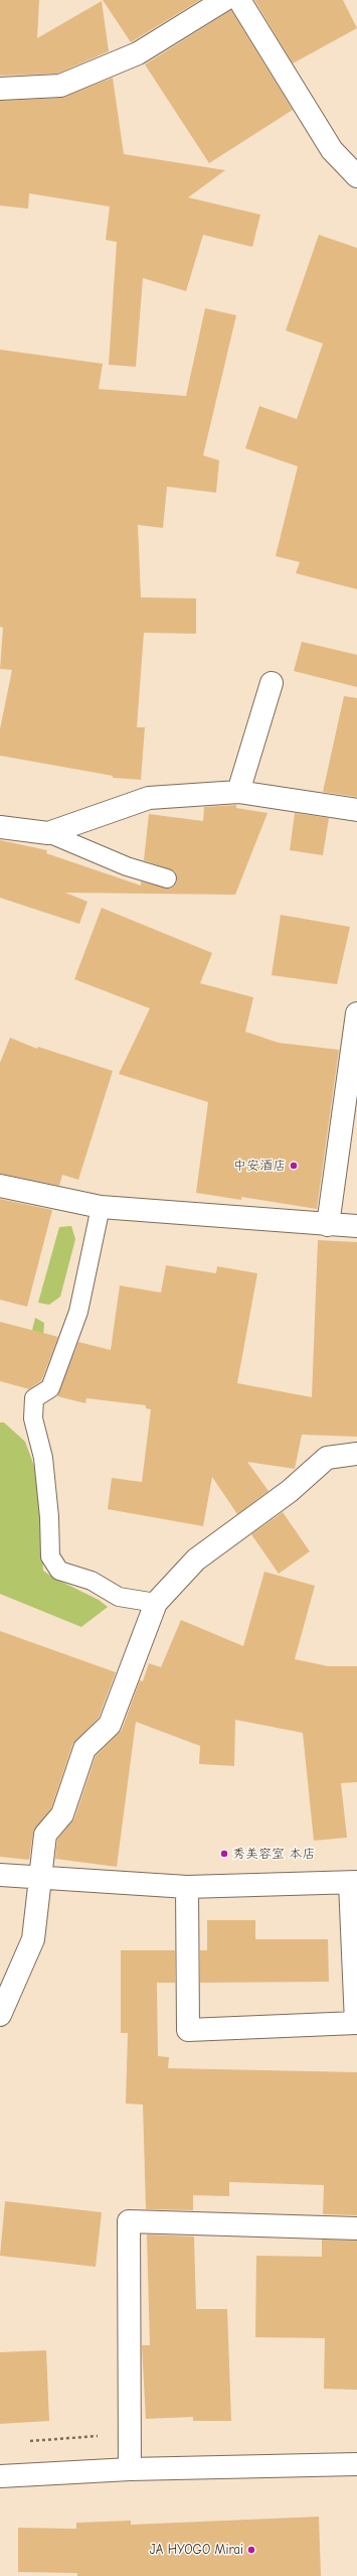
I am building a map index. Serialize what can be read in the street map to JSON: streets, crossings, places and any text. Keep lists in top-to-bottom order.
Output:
{
  "places": ["中安酒店", "秀美容室 本店", "JA HYOGO Mirai"]
}
